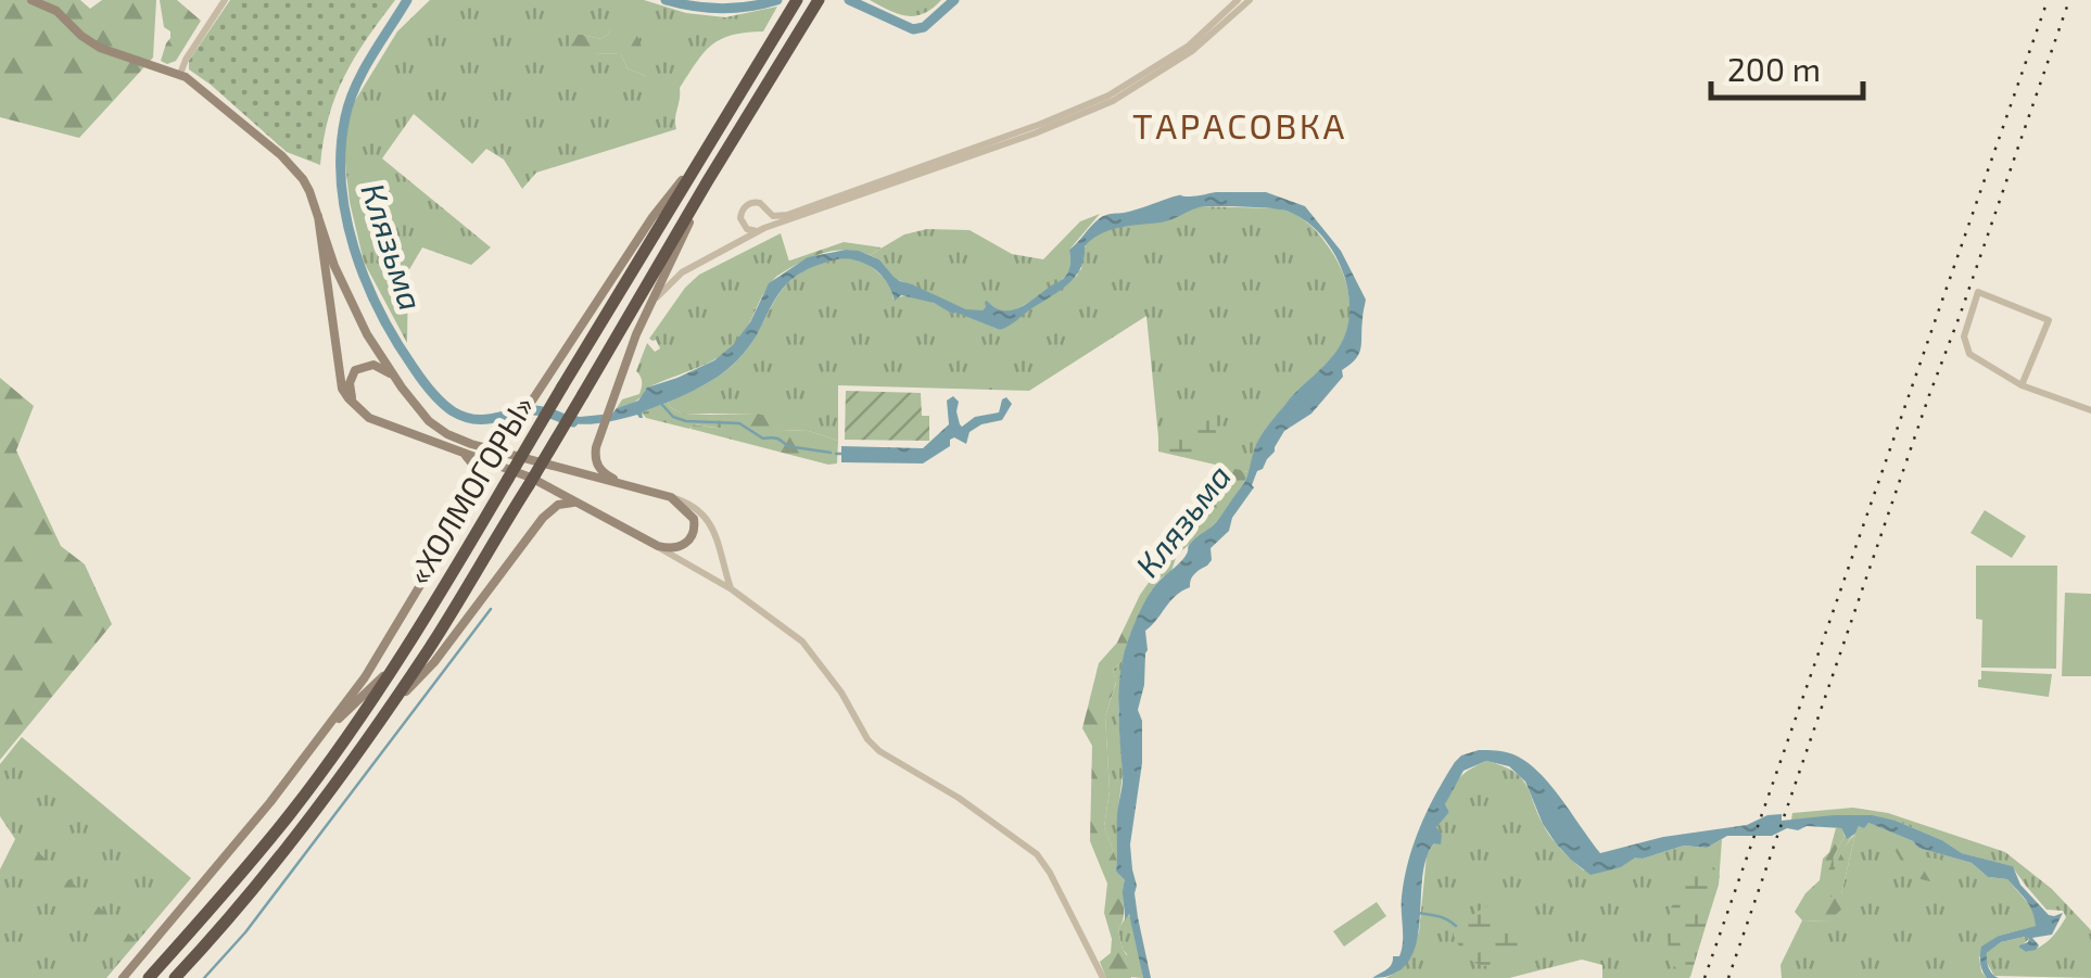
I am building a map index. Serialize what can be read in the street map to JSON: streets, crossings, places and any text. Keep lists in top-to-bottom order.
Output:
{
  "streets": {
    "highway": ["«ХОЛМОГОРЫ»"]
  },
  "districts": ["ТАРАСОВКА"],
  "water": ["Клязьма"],
  "scale_bar": "200 m"
}
